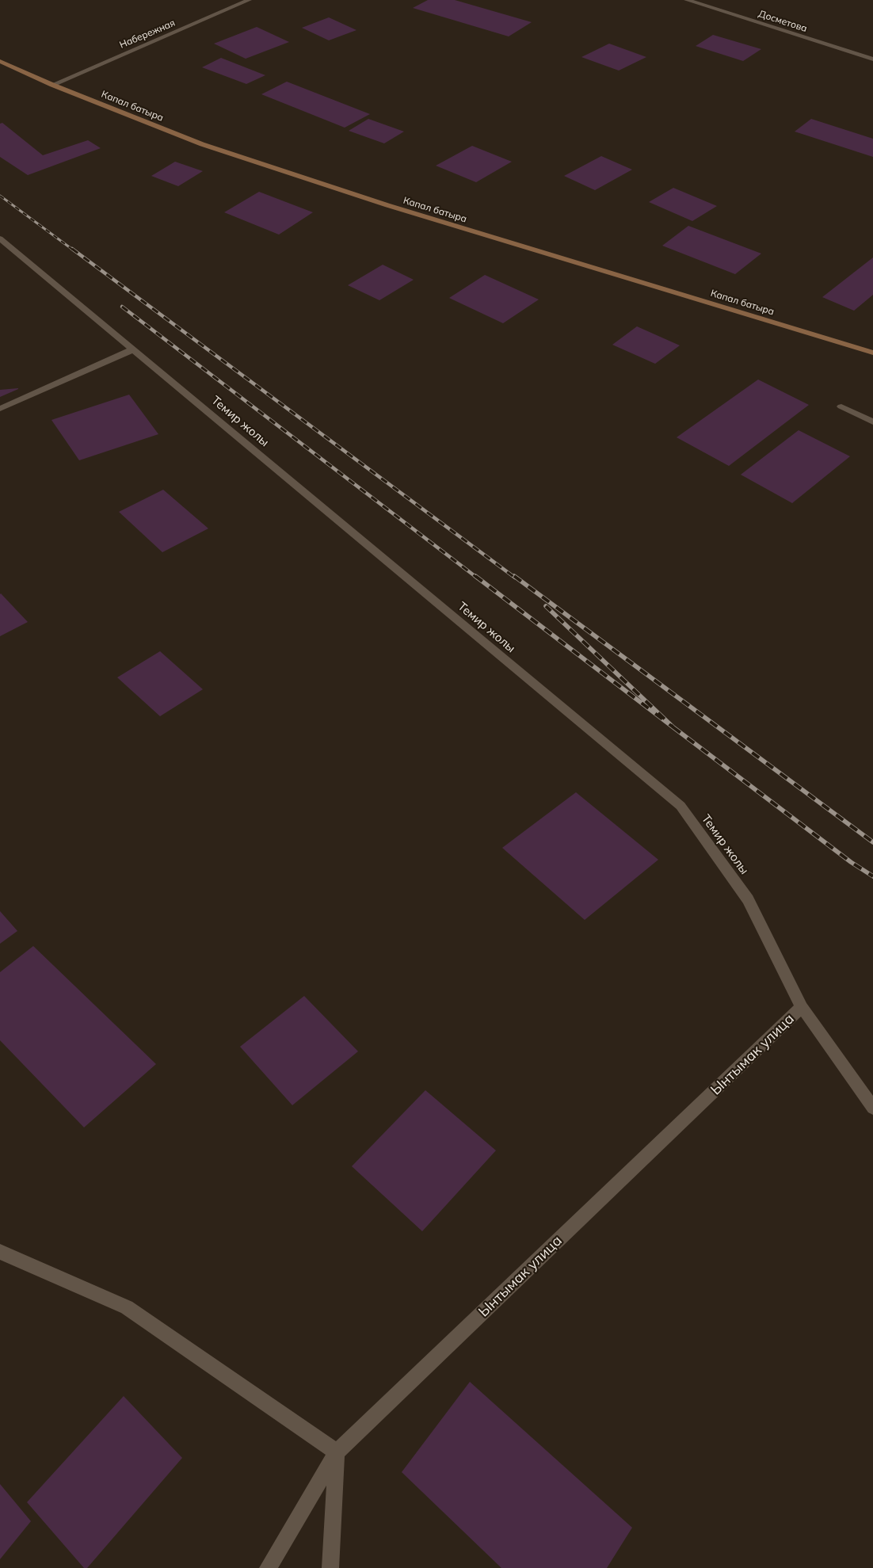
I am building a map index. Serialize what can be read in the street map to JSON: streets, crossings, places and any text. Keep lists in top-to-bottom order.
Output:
{
  "streets": {
    "main road": ["Капал батыра"],
    "street": [
      "Досметова",
      "Набережная",
      "Темир жолы",
      "Ынтымак улица"
    ]
  },
  "crossings": [
    ["Набережная", "Капал батыра"],
    ["Темир жолы", "Ынтымак улица"]
  ]
}
